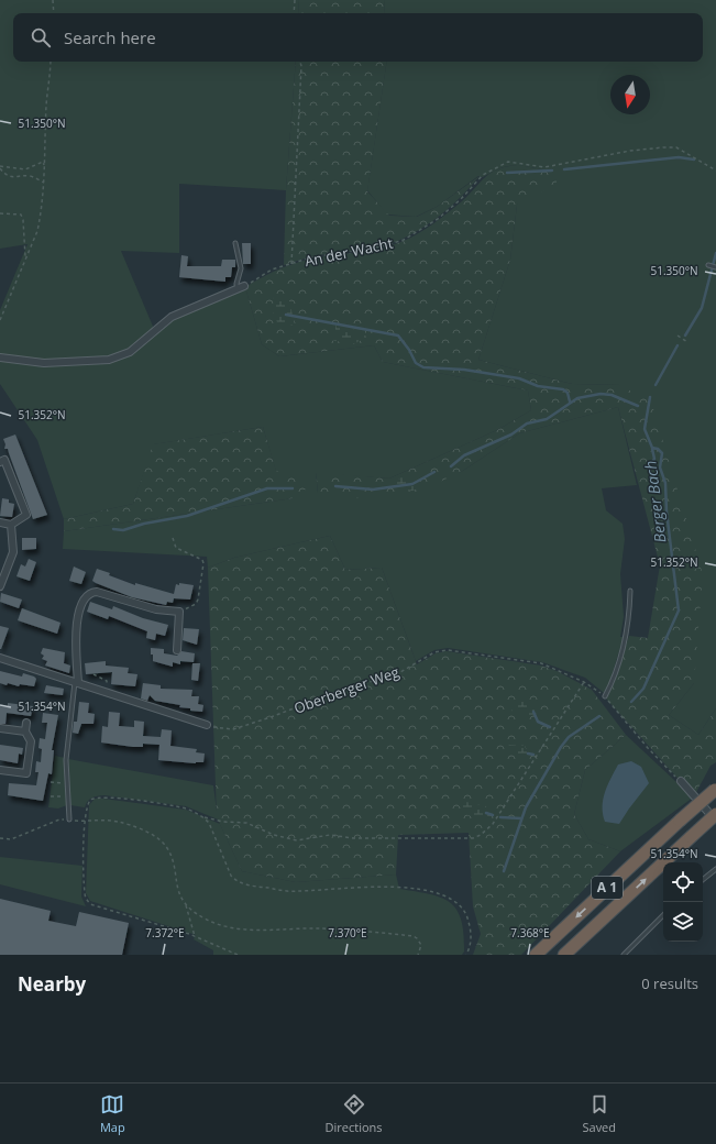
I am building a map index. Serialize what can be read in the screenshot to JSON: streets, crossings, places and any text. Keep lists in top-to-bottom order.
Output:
{
  "streets": {
    "highway": ["A 1"],
    "path": ["An der Wacht", "Oberberger Weg"]
  },
  "water": ["Berger Bach"],
  "north": "bottom",
  "page": {
    "search": "Search here",
    "heading": ["Nearby", "0 results"],
    "nav": ["Map", "Directions", "Saved"]
  },
  "coordinates": [
    "51.350°N",
    "51.352°N",
    "51.354°N",
    "7.372°E",
    "7.370°E",
    "7.368°E"
  ]
}
